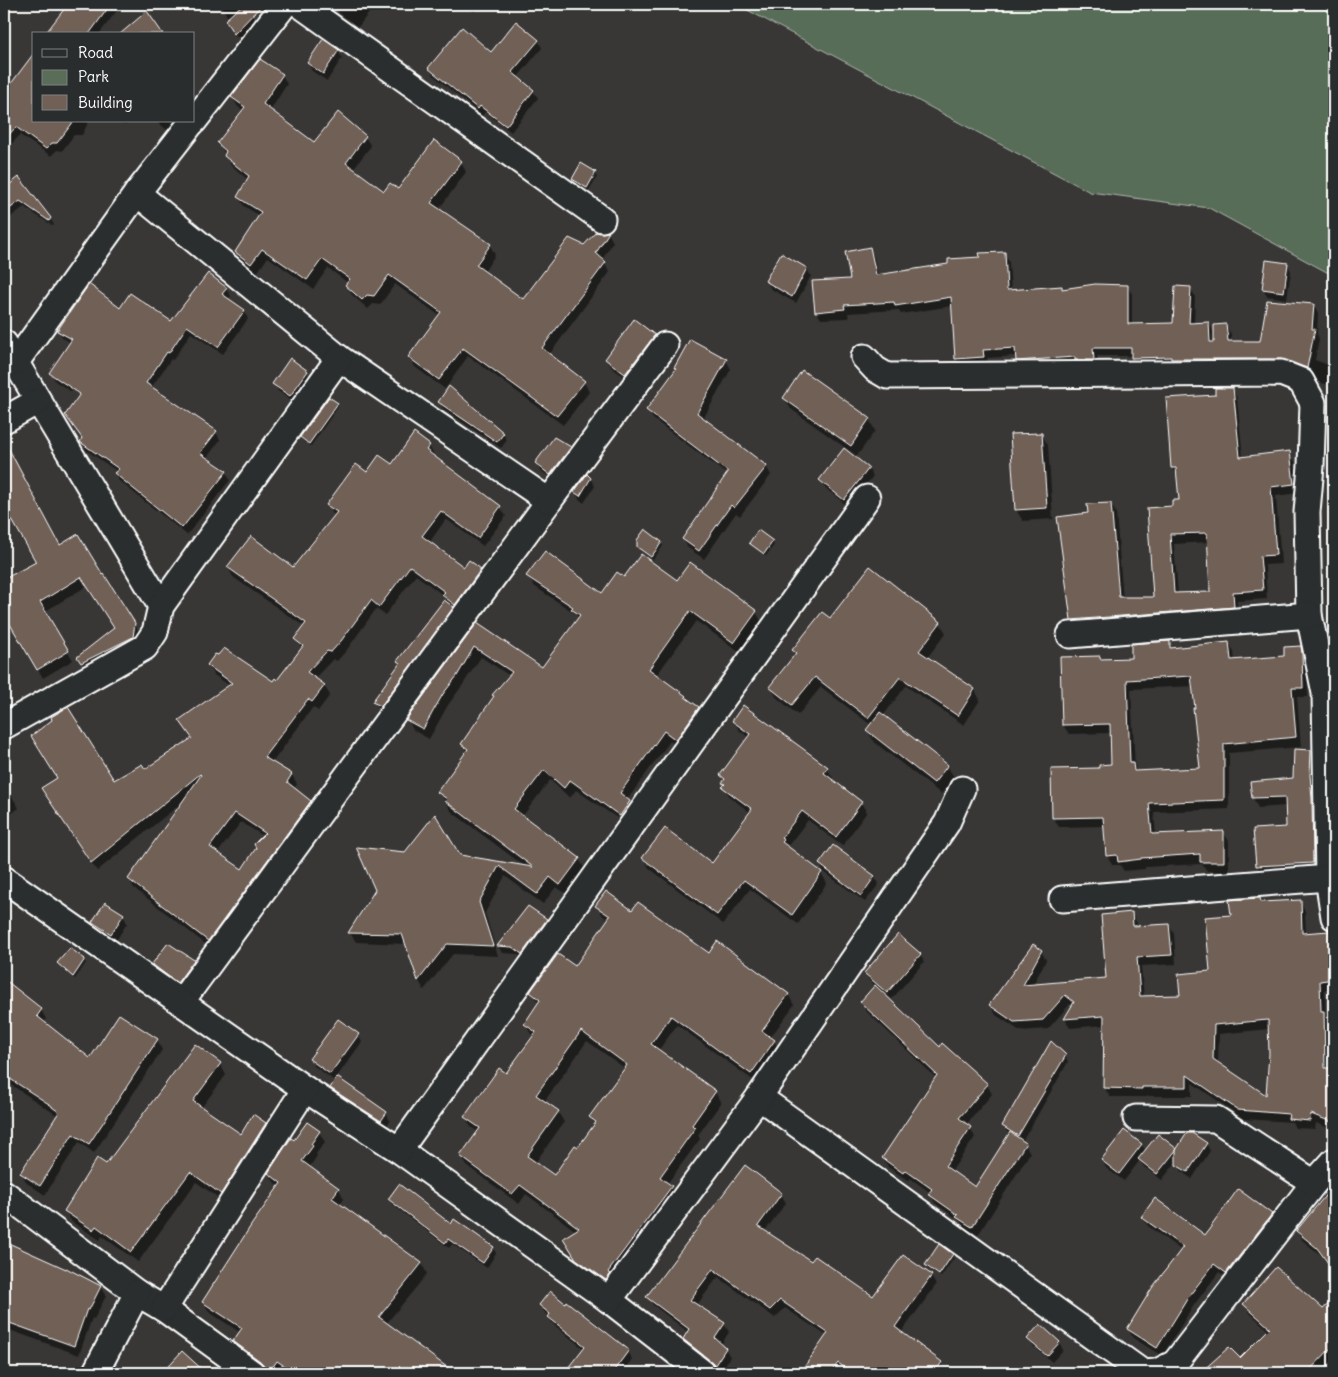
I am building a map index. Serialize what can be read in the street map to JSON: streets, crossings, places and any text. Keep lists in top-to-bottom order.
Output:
{
  "legend": ["Road", "Park", "Building"]
}
